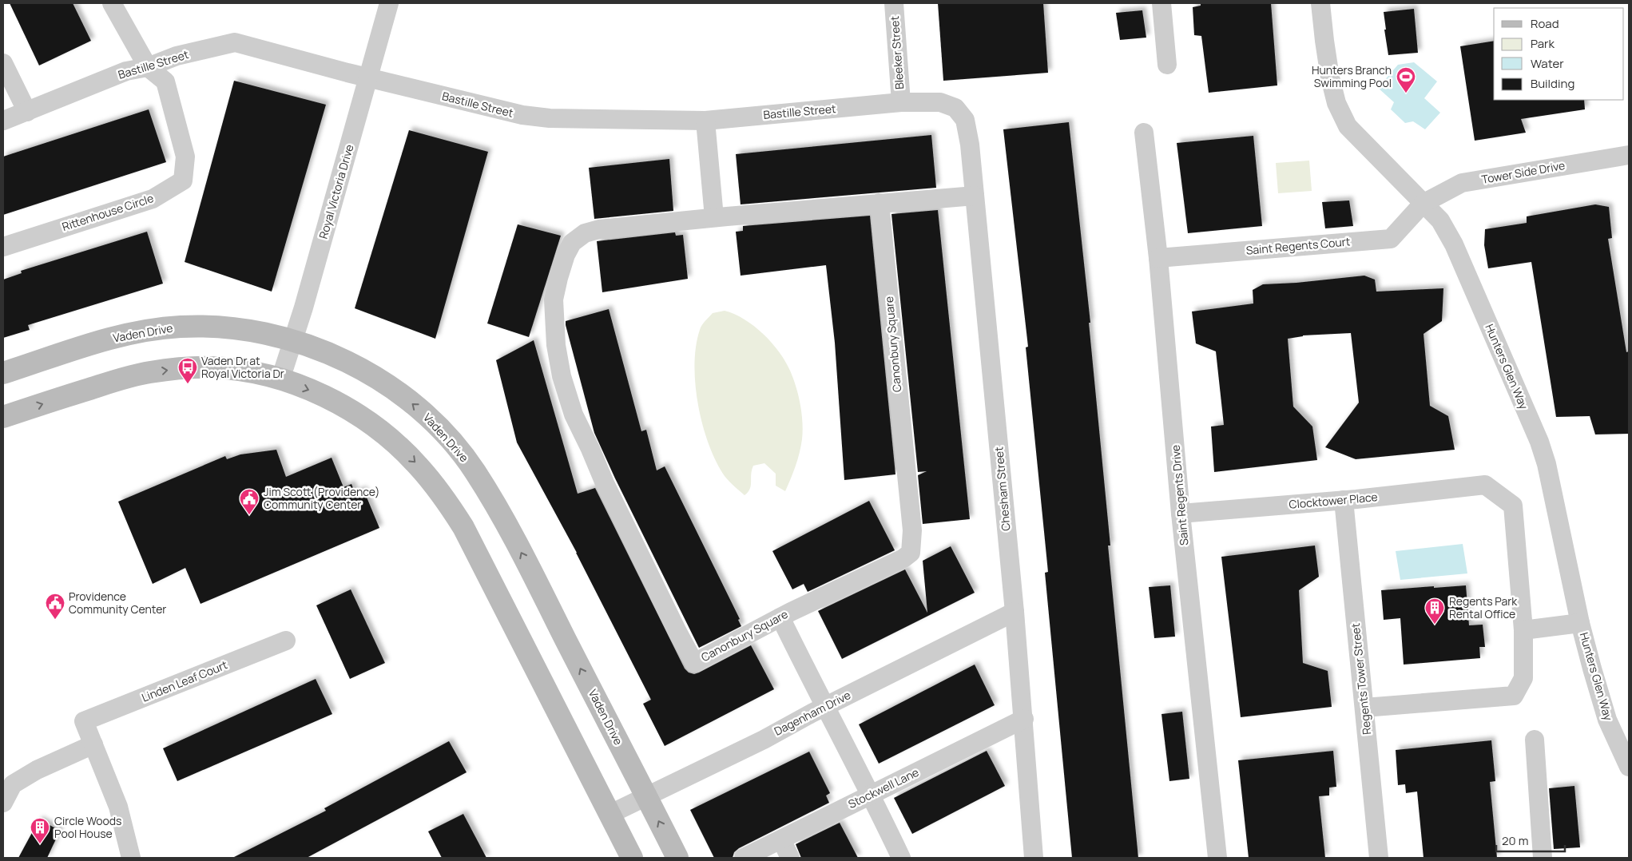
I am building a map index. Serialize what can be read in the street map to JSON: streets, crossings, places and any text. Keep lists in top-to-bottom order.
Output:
{
  "streets": {
    "street": [
      "Bleeker Street",
      "Bastille Street",
      "Tower Side Drive",
      "Royal Victoria Drive",
      "Rittenhouse Circle",
      "Saint Regents Court",
      "Vaden Drive",
      "Canonbury Square",
      "Hunters Glen Way",
      "Chesham Street",
      "Saint Regents Drive",
      "Clocktower Place",
      "Regents Tower Street",
      "Linden Leaf Court",
      "Dagenham Drive",
      "Stockwell Lane"
    ]
  },
  "crossings": [
    ["Bleeker Street", "Bastille Street"],
    ["Bastille Street", "Royal Victoria Drive"],
    ["Bastille Street", "Rittenhouse Circle"],
    ["Bastille Street", "Chesham Street"],
    ["Tower Side Drive", "Saint Regents Court"],
    ["Tower Side Drive", "Hunters Glen Way"],
    ["Royal Victoria Drive", "Vaden Drive"],
    ["Saint Regents Court", "Hunters Glen Way"],
    ["Saint Regents Court", "Saint Regents Drive"],
    ["Vaden Drive", "Dagenham Drive"],
    ["Canonbury Square", "Chesham Street"],
    ["Chesham Street", "Dagenham Drive"],
    ["Chesham Street", "Stockwell Lane"],
    ["Saint Regents Drive", "Clocktower Place"],
    ["Clocktower Place", "Regents Tower Street"]
  ],
  "places": {
    "sports": ["Hunters Branch Swimming Pool"],
    "bus stop": ["Vaden Dr at Royal Victoria Dr"],
    "public building": ["Jim Scott (Providence) Community Center", "Providence Community Center"],
    "building": ["Regents Park Rental Office", "Circle Woods Pool House"]
  },
  "legend": [
    "Road",
    "Park",
    "Water",
    "Building"
  ],
  "scale_bar": "20 m"
}
